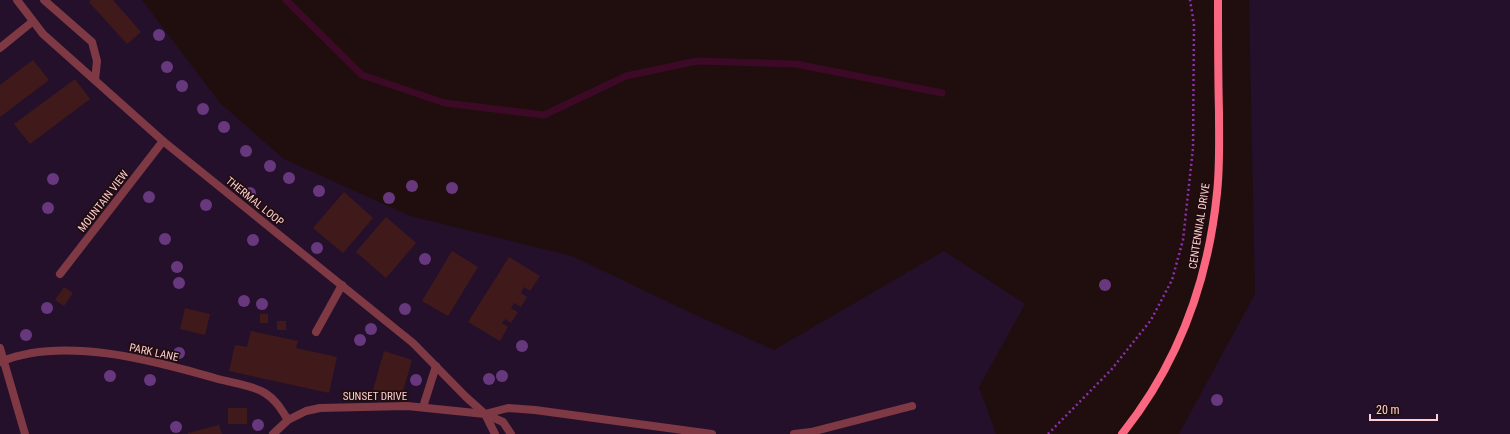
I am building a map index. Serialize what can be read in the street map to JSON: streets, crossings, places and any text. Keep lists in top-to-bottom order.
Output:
{
  "streets": {
    "main road": ["CENTENNIAL DRIVE"],
    "lane": [
      "MOUNTAIN VIEW",
      "THERMAL LOOP",
      "PARK LANE",
      "SUNSET DRIVE"
    ]
  },
  "crossings": [
    ["MOUNTAIN VIEW", "THERMAL LOOP"],
    ["THERMAL LOOP", "SUNSET DRIVE"],
    ["PARK LANE", "SUNSET DRIVE"]
  ],
  "scale_bar": "20 m"
}
